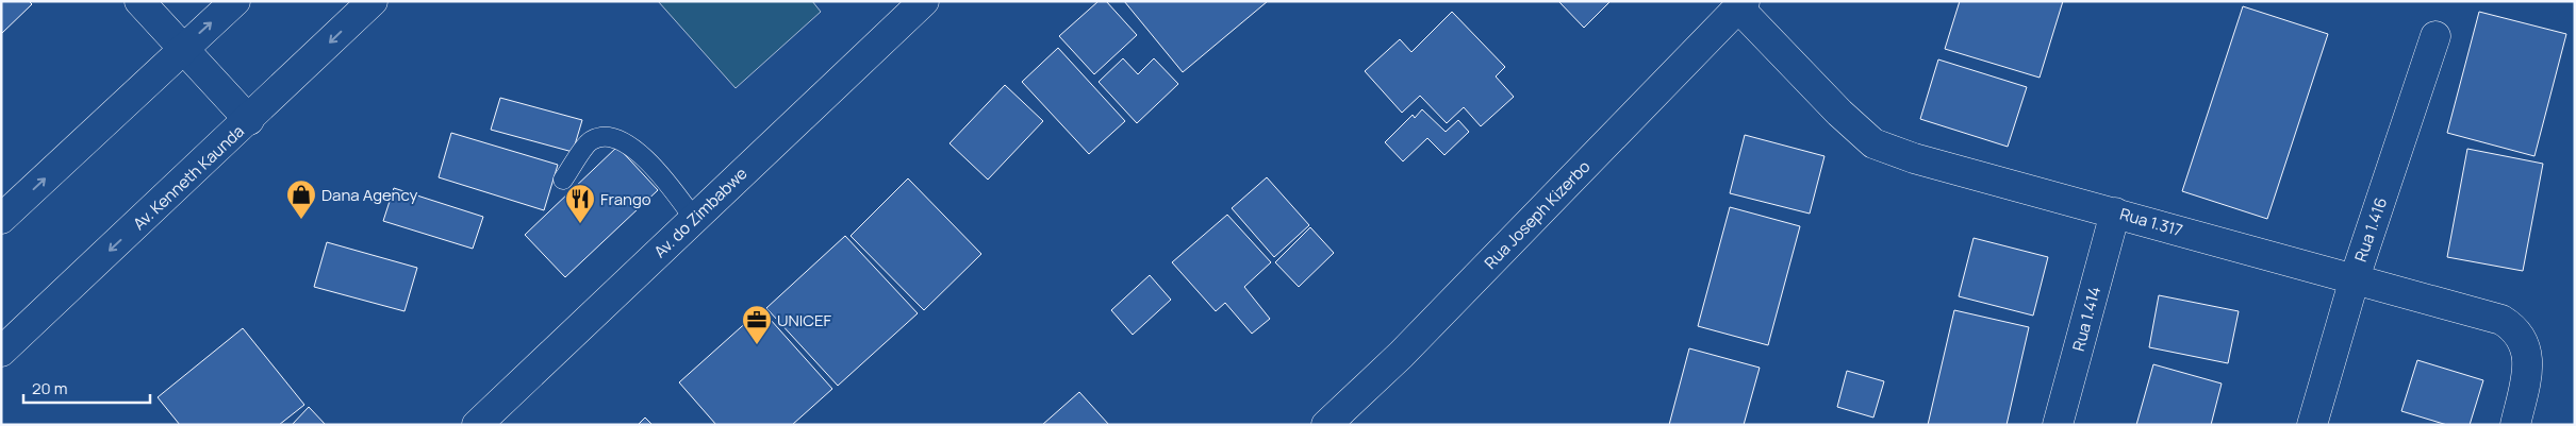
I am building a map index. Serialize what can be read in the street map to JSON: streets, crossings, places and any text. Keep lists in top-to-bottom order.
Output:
{
  "streets": {
    "street": [
      "Av. Kenneth Kaunda",
      "Av. do Zimbabwe",
      "Rua Joseph Kizerbo",
      "Rua 1.317",
      "Rua 1.416",
      "Rua 1.414"
    ]
  },
  "crossings": [
    ["Rua Joseph Kizerbo", "Rua 1.317"],
    ["Rua 1.317", "Rua 1.416"],
    ["Rua 1.317", "Rua 1.414"]
  ],
  "places": {
    "shop": ["Dana Agency"],
    "restaurant": ["Frango"],
    "office": ["UNICEF"]
  },
  "scale_bar": "20 m"
}
